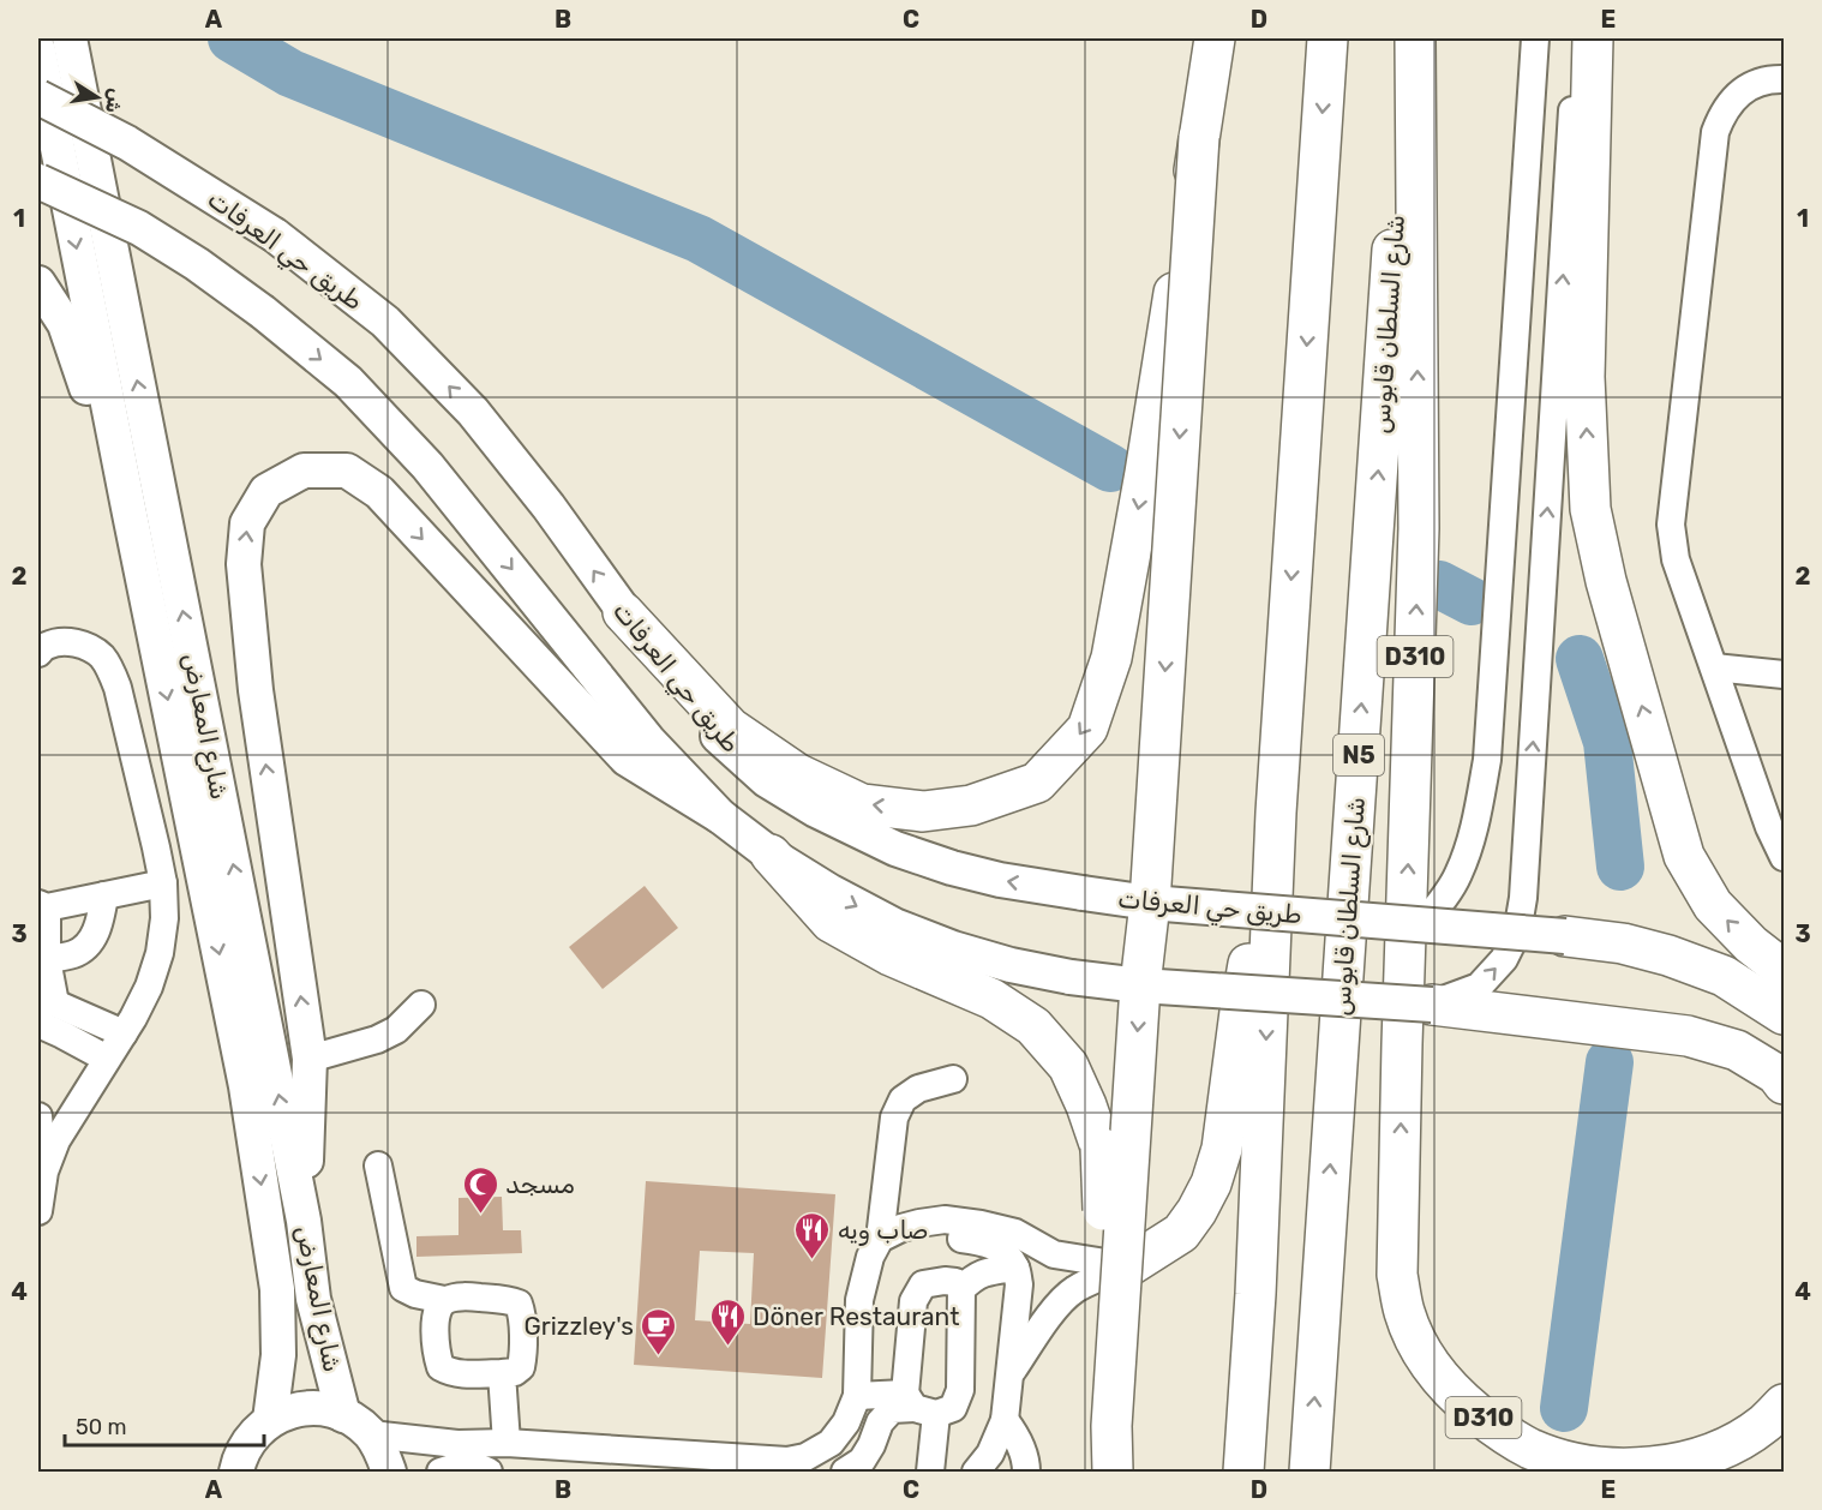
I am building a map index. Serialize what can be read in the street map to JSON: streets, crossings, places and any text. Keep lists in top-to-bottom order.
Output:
{
  "streets": {
    "highway": ["شارع السلطان قابوس", "D310", "N5"],
    "main road": ["طريق حي العرفات", "شارع المعارض"]
  },
  "places": {
    "mosque": ["مسجد"],
    "restaurant": ["صاب ويه", "Döner Restaurant"],
    "cafe": ["Grizzley's"]
  },
  "scale_bar": "50 m",
  "north": "right",
  "grid": {
    "columns": [
      "A",
      "B",
      "C",
      "D",
      "E"
    ],
    "rows": [
      "1",
      "2",
      "3",
      "4"
    ]
  }
}
